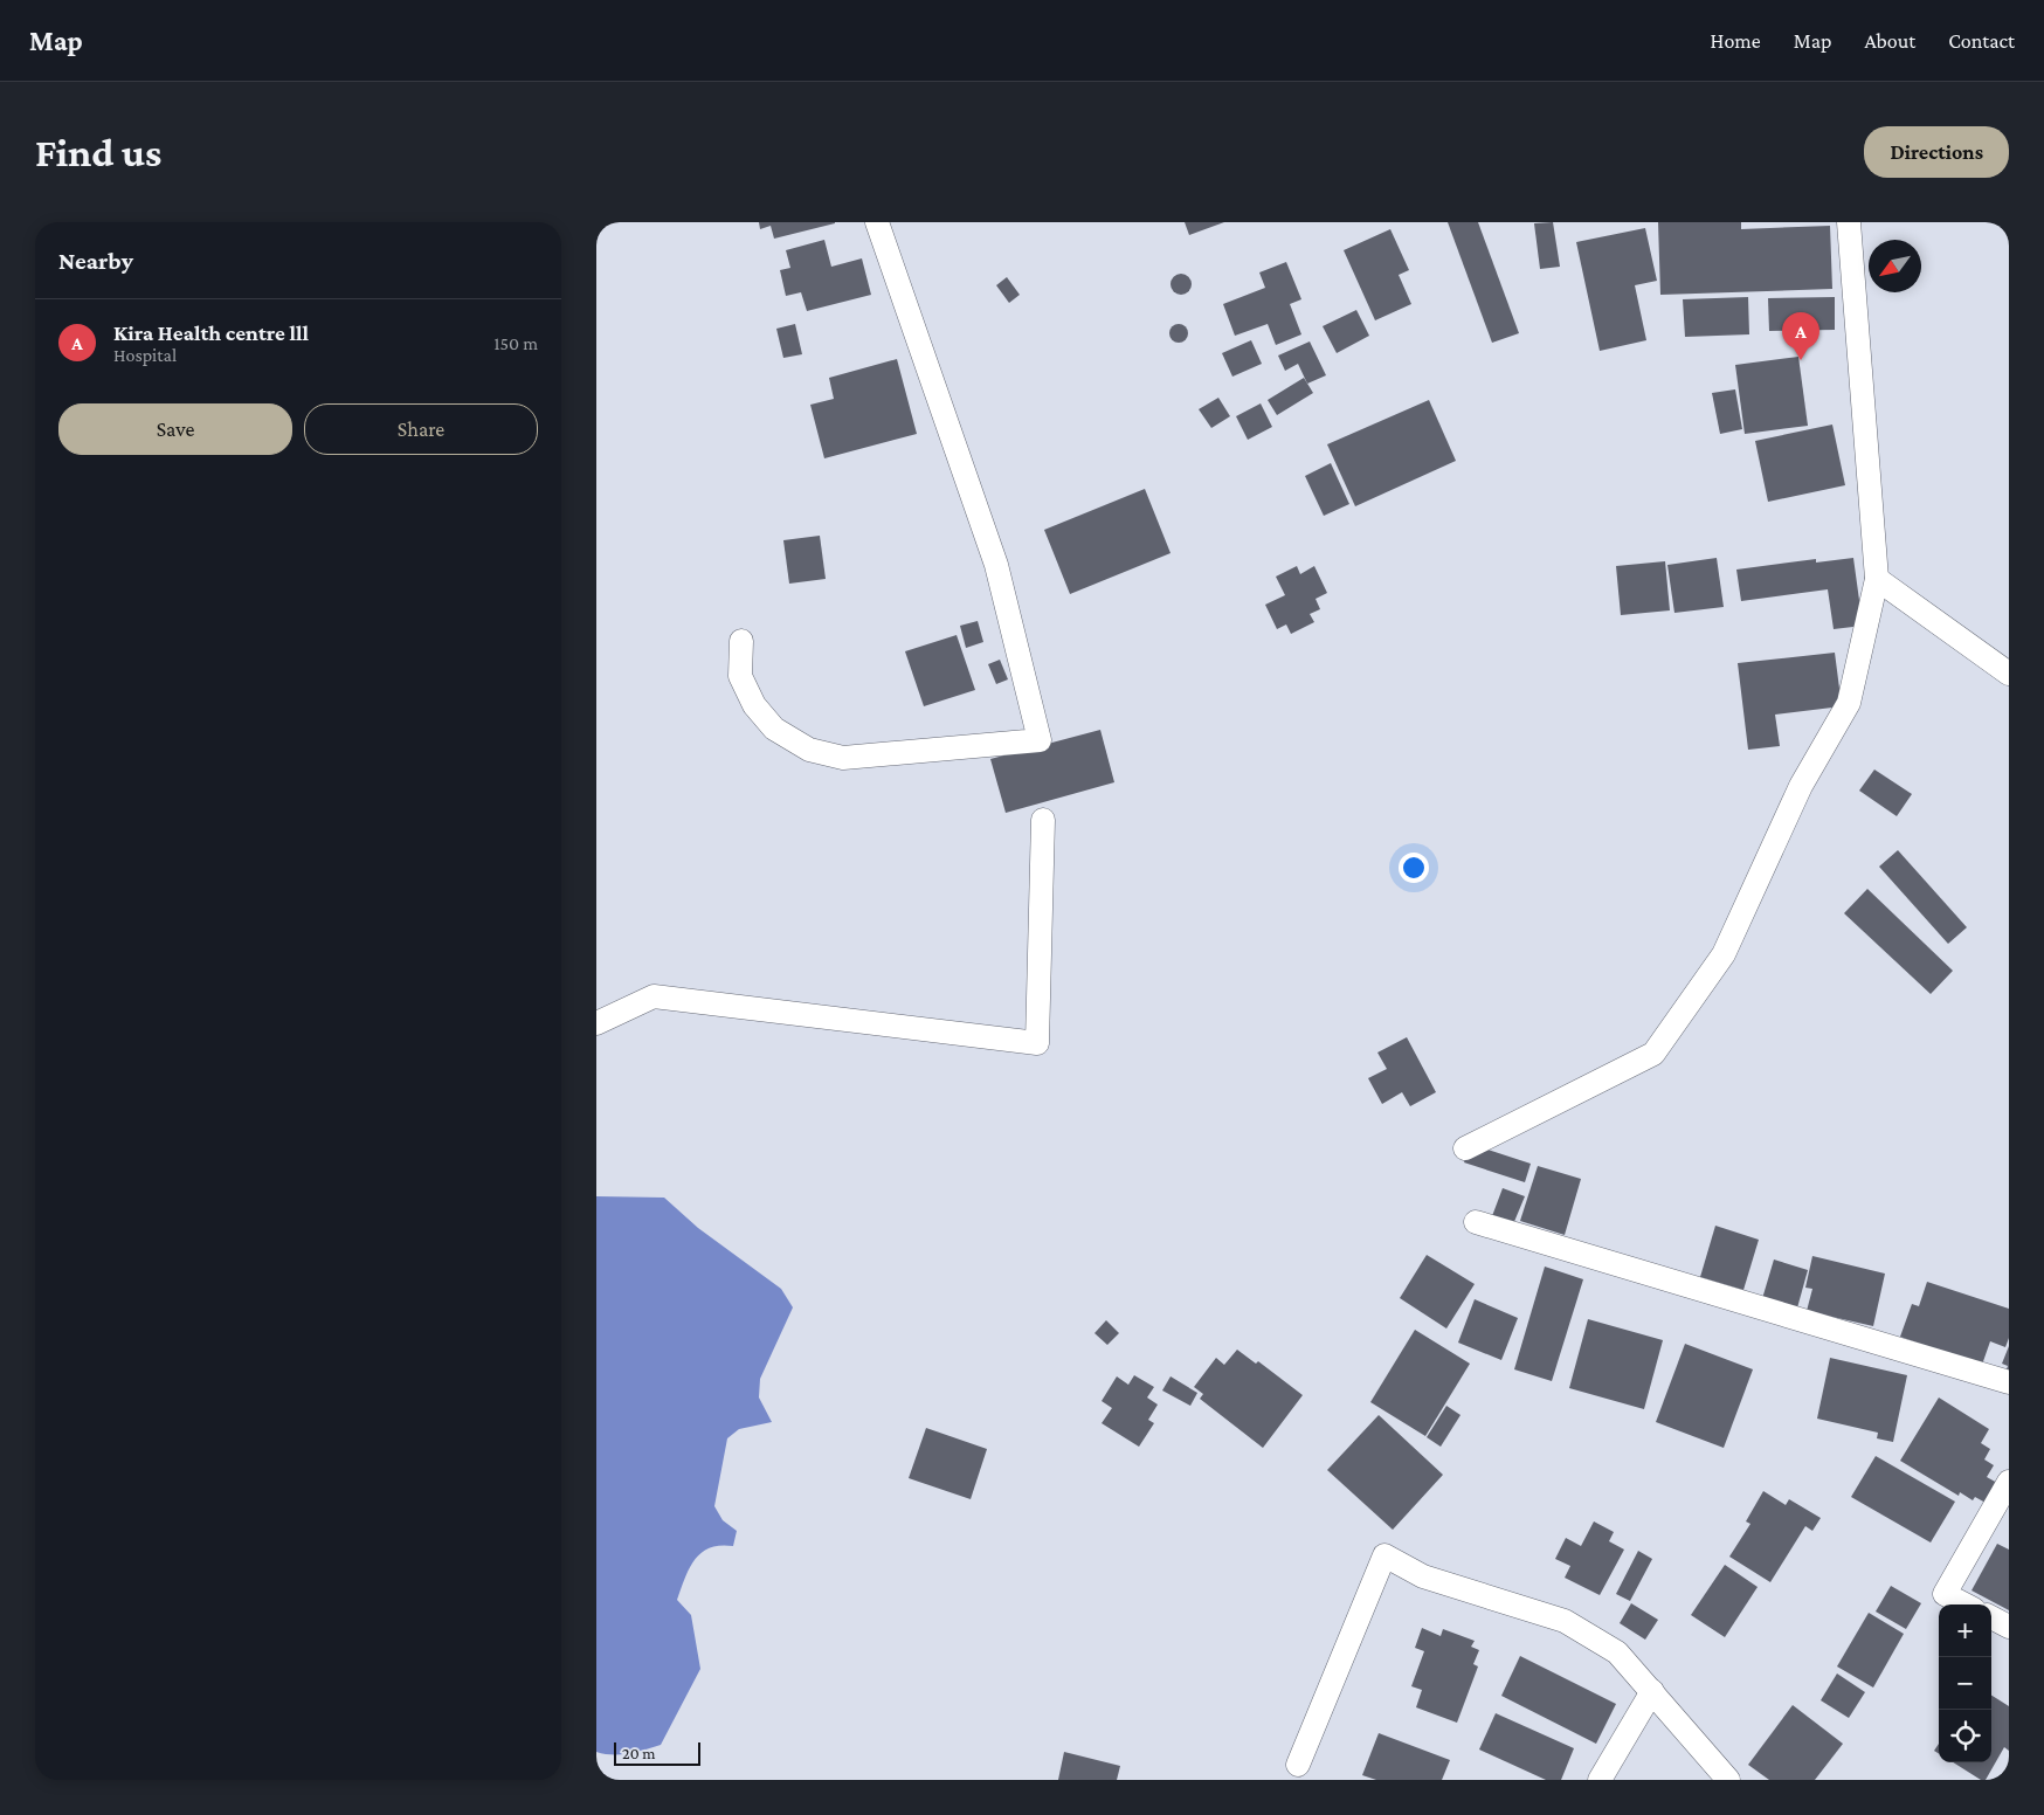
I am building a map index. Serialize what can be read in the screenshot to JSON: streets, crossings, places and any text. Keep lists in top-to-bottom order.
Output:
{
  "scale_bar": "20 m",
  "north": "bottom left",
  "page": {
    "header": "Map",
    "nav": [
      "Home",
      "Map",
      "About",
      "Contact"
    ],
    "buttons": [
      "Directions",
      ["Save", "Share"]
    ],
    "title": "Find us",
    "heading": "Nearby",
    "list": [
      {
        "mark": "A",
        "name": "Kira Health centre lll",
        "note": "Hospital",
        "value": "150 m"
      }
    ],
    "pins": "A",
    "map_buttons": ["+", "−"],
    "scale": "20 m"
  }
}
